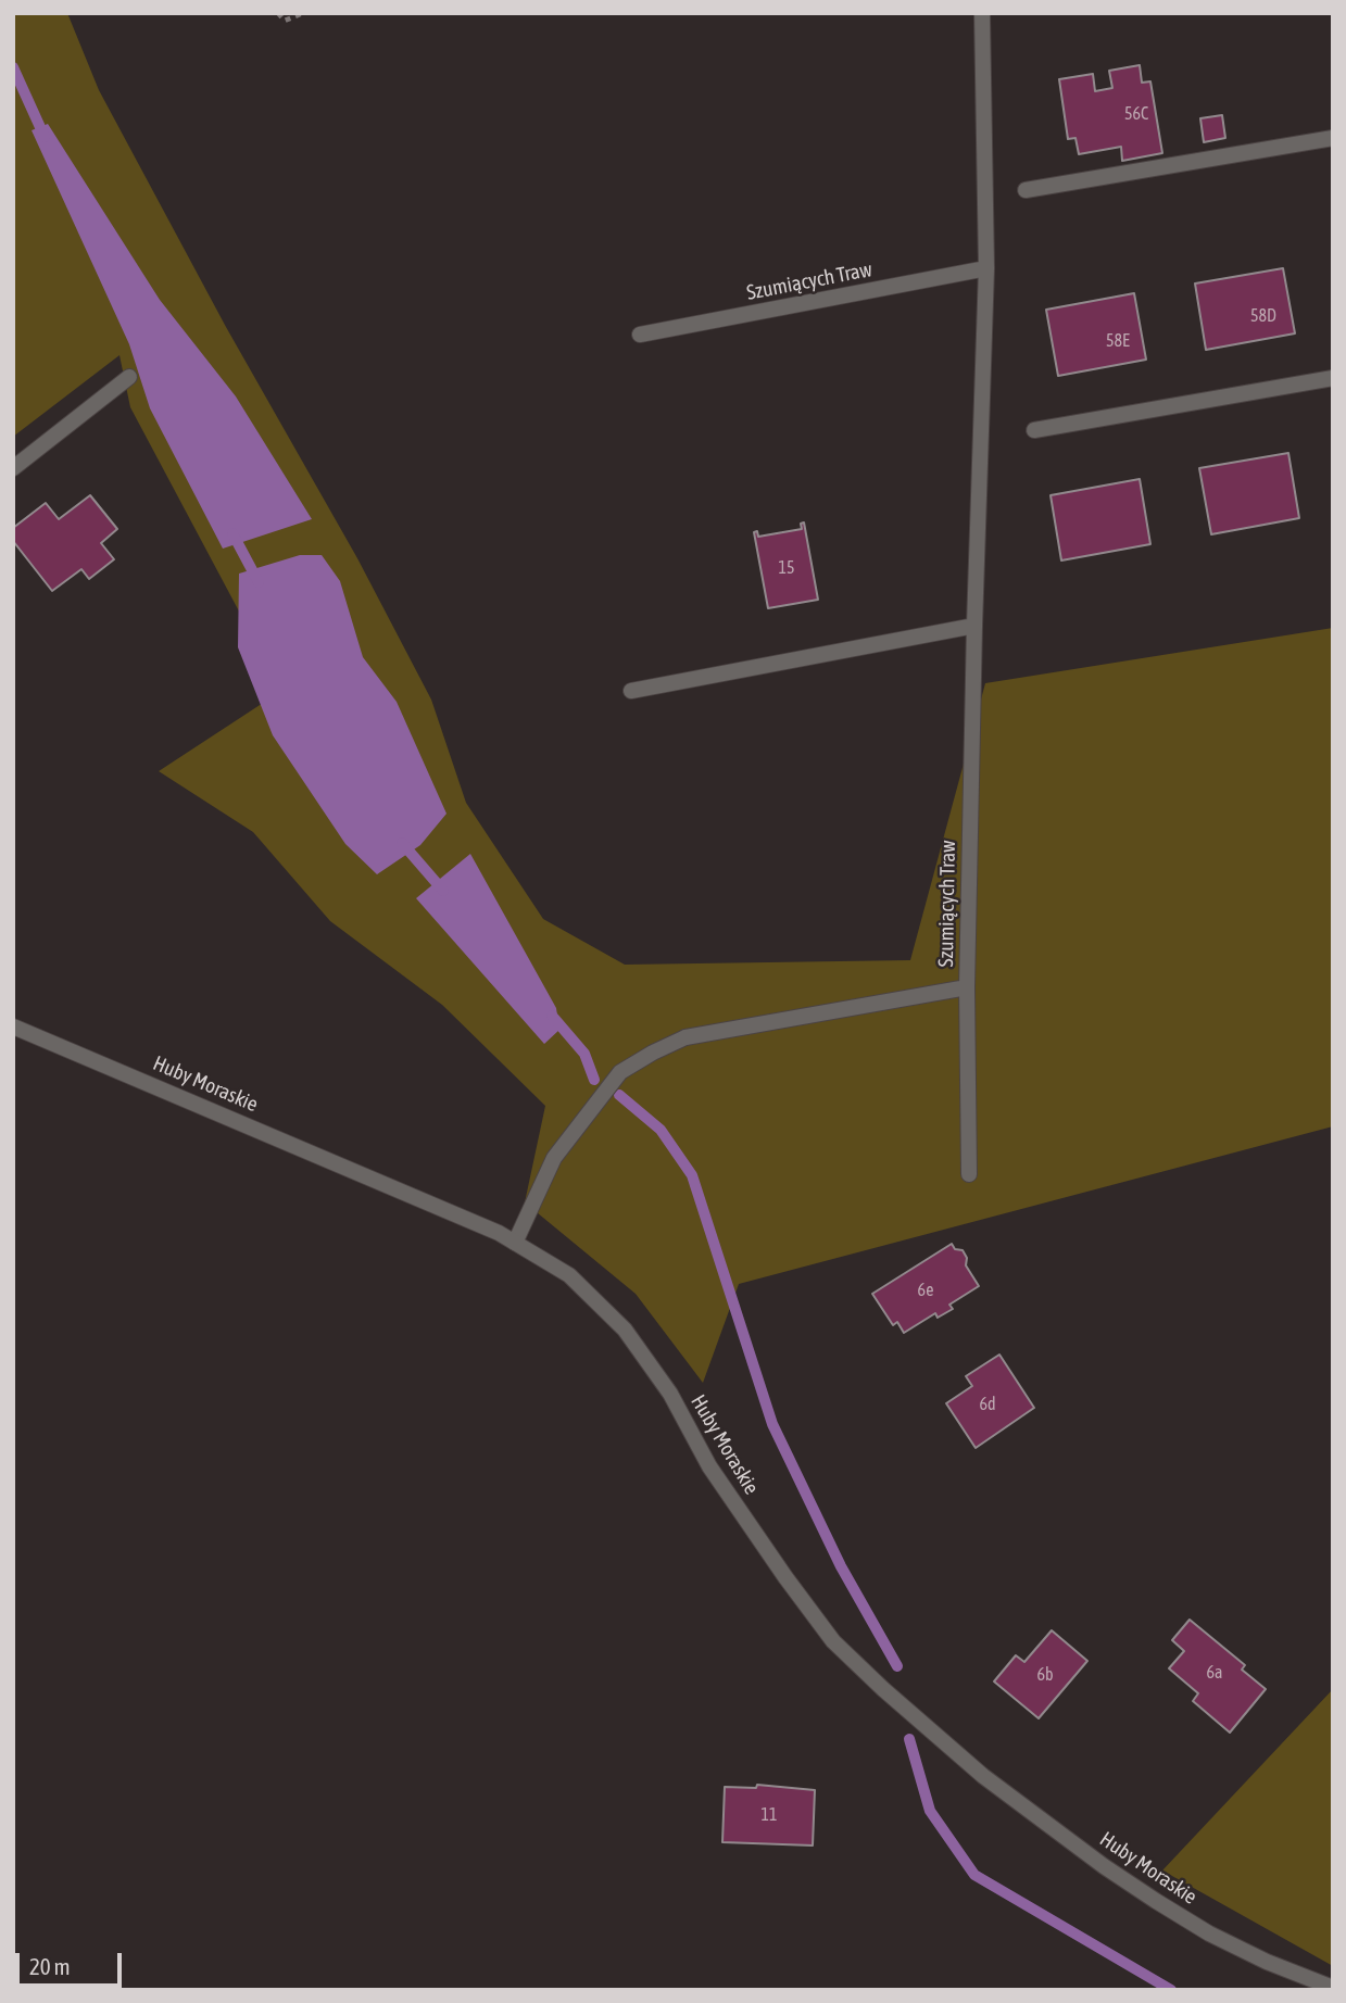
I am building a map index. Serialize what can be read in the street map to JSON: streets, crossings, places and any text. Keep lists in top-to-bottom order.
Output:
{
  "streets": {
    "street": ["Szumiących Traw", "Huby Moraskie"]
  },
  "crossings": [
    ["Szumiących Traw", "Huby Moraskie"]
  ],
  "house_numbers": [
    "56C",
    "58D",
    "58E",
    "15",
    "6e",
    "6d",
    "6a",
    "6b",
    "11"
  ],
  "scale_bar": "20 m"
}
